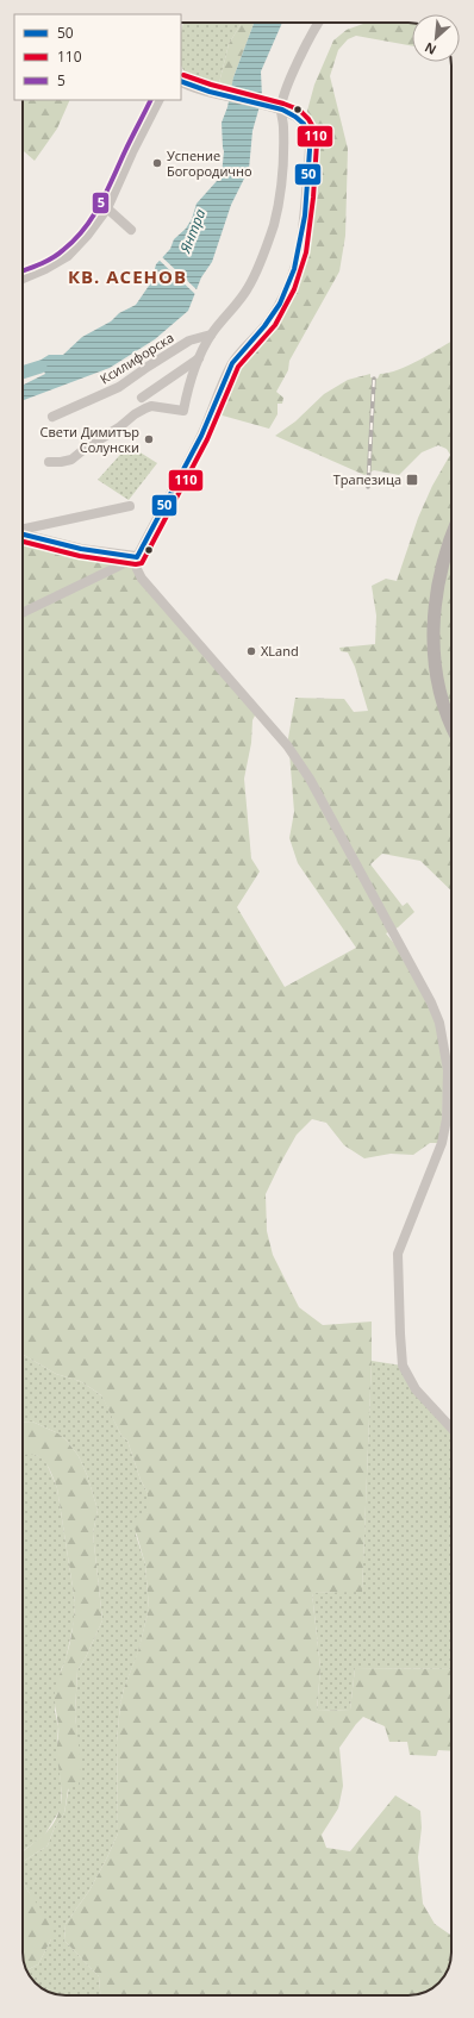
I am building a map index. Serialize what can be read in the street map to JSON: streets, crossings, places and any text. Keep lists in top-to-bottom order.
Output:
{
  "streets": {
    "street": ["Ксилифорска"]
  },
  "districts": ["КВ. АСЕНОВ"],
  "water": ["Янтра"],
  "places": {
    "other": ["Успение Богородично", "Свети Димитър Солунски", "XLand"],
    "transit": ["Трапезица"]
  },
  "lines": ["transit line 110", "transit line 50", "transit line 5"],
  "legend": ["50", "110", "5"],
  "north": "bottom left"
}
